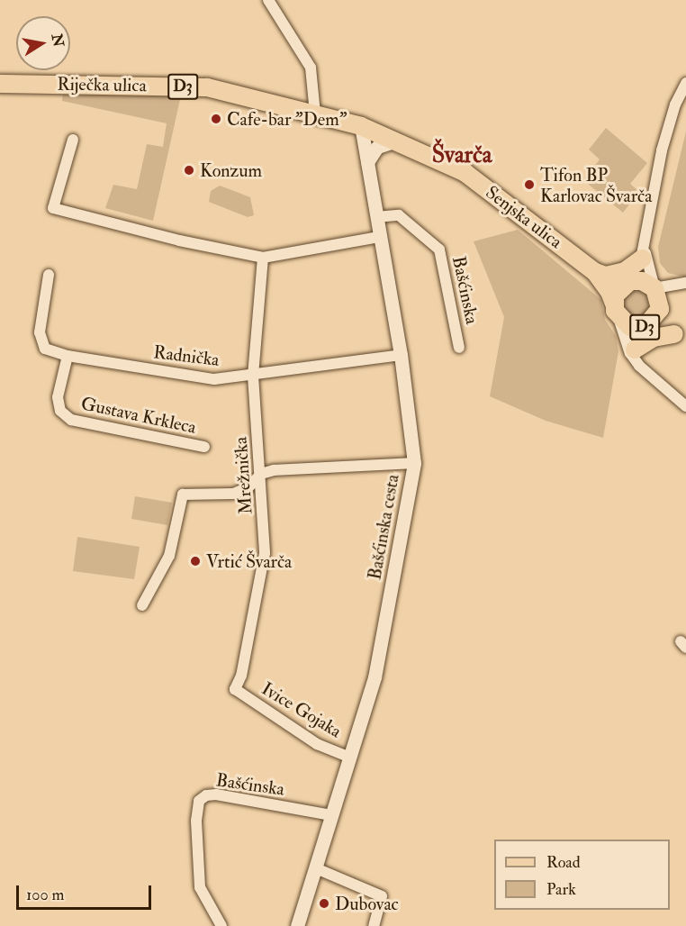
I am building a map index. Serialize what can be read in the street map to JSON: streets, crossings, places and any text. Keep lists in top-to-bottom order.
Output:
{
  "streets": {
    "main road": ["Riječka ulica", "D3", "Senjska ulica"],
    "street": [
      "Bašćinska",
      "Radnička",
      "Gustava Krkleca",
      "Mrežnička",
      "Bašćinska cesta",
      "Ivice Gojaka"
    ]
  },
  "crossings": [
    ["Riječka ulica", "Senjska ulica"],
    ["Riječka ulica", "Bašćinska cesta"],
    ["D3", "Senjska ulica"],
    ["Senjska ulica", "Bašćinska cesta"],
    ["Bašćinska", "Bašćinska cesta"],
    ["Radnička", "Gustava Krkleca"],
    ["Radnička", "Mrežnička"],
    ["Radnička", "Bašćinska cesta"],
    ["Mrežnička", "Ivice Gojaka"],
    ["Bašćinska cesta", "Ivice Gojaka"]
  ],
  "districts": ["Švarča"],
  "places": [
    "Cafe-bar \"Dem\"",
    "Konzum",
    "Tifon BP Karlovac Švarča",
    "Vrtić Švarča",
    "Dubovac"
  ],
  "legend": ["Road", "Park"],
  "scale_bar": "100 m",
  "north": "right"
}
